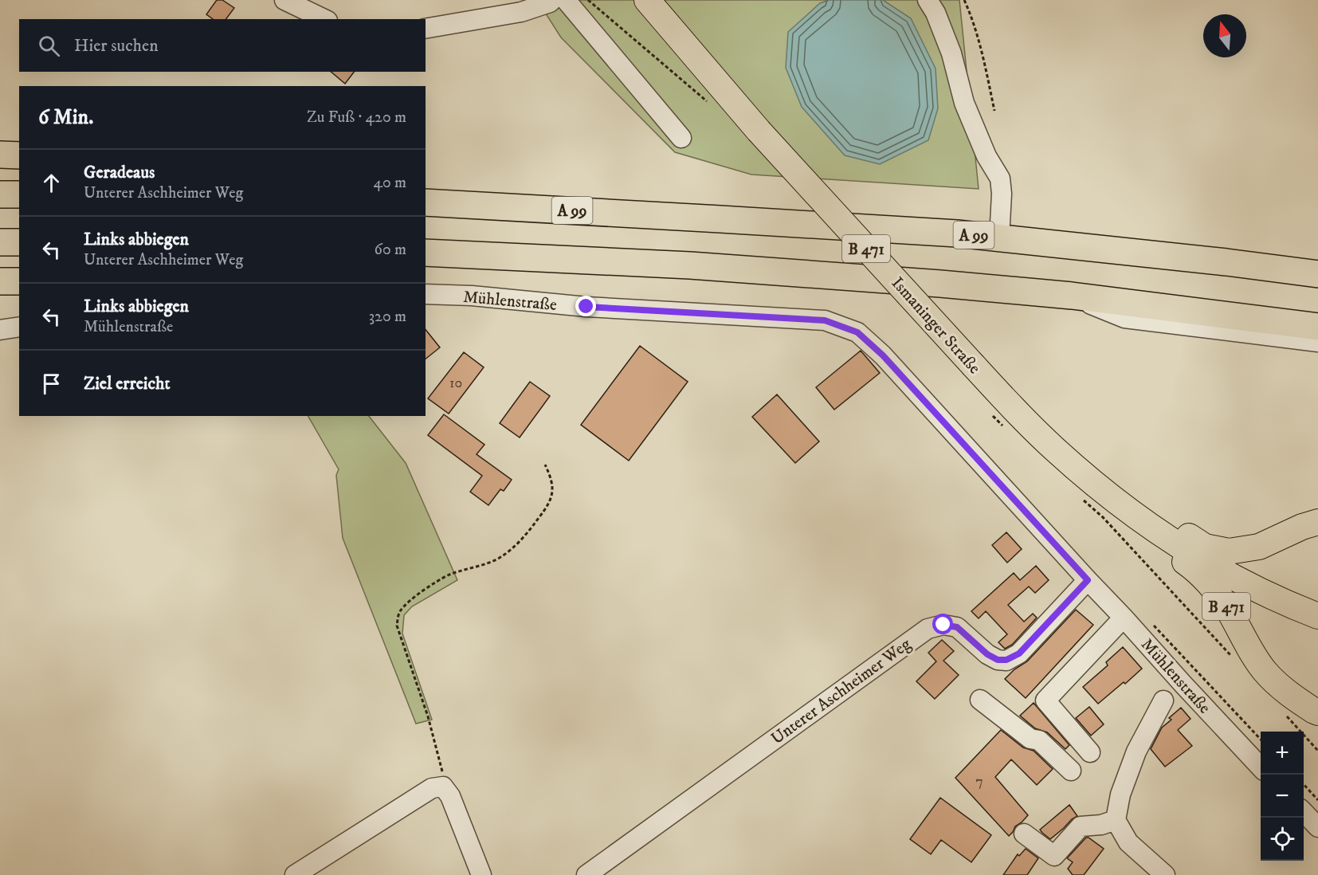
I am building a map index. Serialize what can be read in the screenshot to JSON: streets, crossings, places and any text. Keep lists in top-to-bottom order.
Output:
{
  "streets": {
    "highway": ["A 99"],
    "main road": ["B 471", "Ismaninger Straße"],
    "street": ["Mühlenstraße", "Unterer Aschheimer Weg"]
  },
  "crossings": [
    ["B 471", "Ismaninger Straße"],
    ["Mühlenstraße", "Unterer Aschheimer Weg"]
  ],
  "house_numbers": ["10", "7"],
  "north": "top",
  "page": {
    "search": "Hier suchen",
    "heading": ["6 Min.", "Zu Fuß · 420 m"],
    "list": [
      ["Geradeaus", "Unterer Aschheimer Weg", "40 m"],
      ["Links abbiegen", "Unterer Aschheimer Weg", "60 m"],
      ["Links abbiegen", "Mühlenstraße", "320 m"],
      "Ziel erreicht"
    ],
    "map_buttons": ["+", "−"]
  }
}
